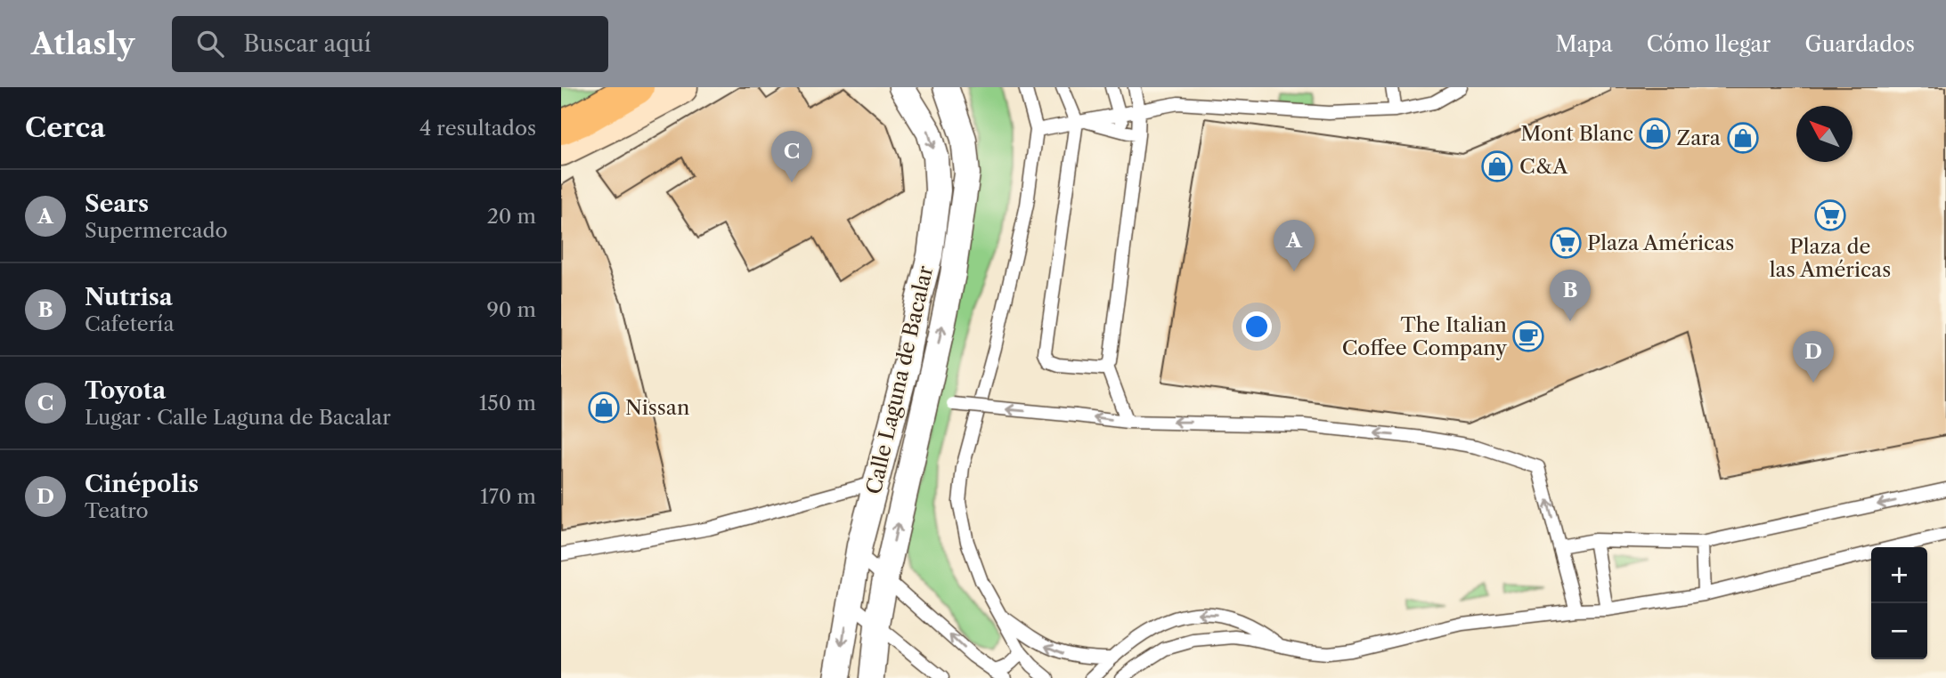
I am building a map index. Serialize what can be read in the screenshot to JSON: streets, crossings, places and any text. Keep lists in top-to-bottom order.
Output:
{
  "streets": {
    "street": ["Calle Laguna de Bacalar"]
  },
  "places": {
    "shop": [
      "Mont Blanc",
      "Zara",
      "C&A",
      "Nissan"
    ],
    "supermarket": ["Plaza de las Américas", "Plaza Américas"],
    "cafe": ["The Italian Coffee Company"]
  },
  "north": "top left",
  "page": {
    "header": "Atlasly",
    "search": "Buscar aquí",
    "nav": ["Mapa", "Cómo llegar", "Guardados"],
    "heading": ["Cerca", "4 resultados"],
    "pins": [
      "C",
      "A",
      "B",
      "D"
    ],
    "list": [
      {
        "mark": "A",
        "name": "Sears",
        "note": "Supermercado",
        "value": "20 m"
      },
      {
        "mark": "B",
        "name": "Nutrisa",
        "note": "Cafetería",
        "value": "90 m"
      },
      {
        "mark": "C",
        "name": "Toyota",
        "note": "Lugar · Calle Laguna de Bacalar",
        "value": "150 m"
      },
      {
        "mark": "D",
        "name": "Cinépolis",
        "note": "Teatro",
        "value": "170 m"
      }
    ],
    "map_buttons": ["+", "−"]
  }
}
